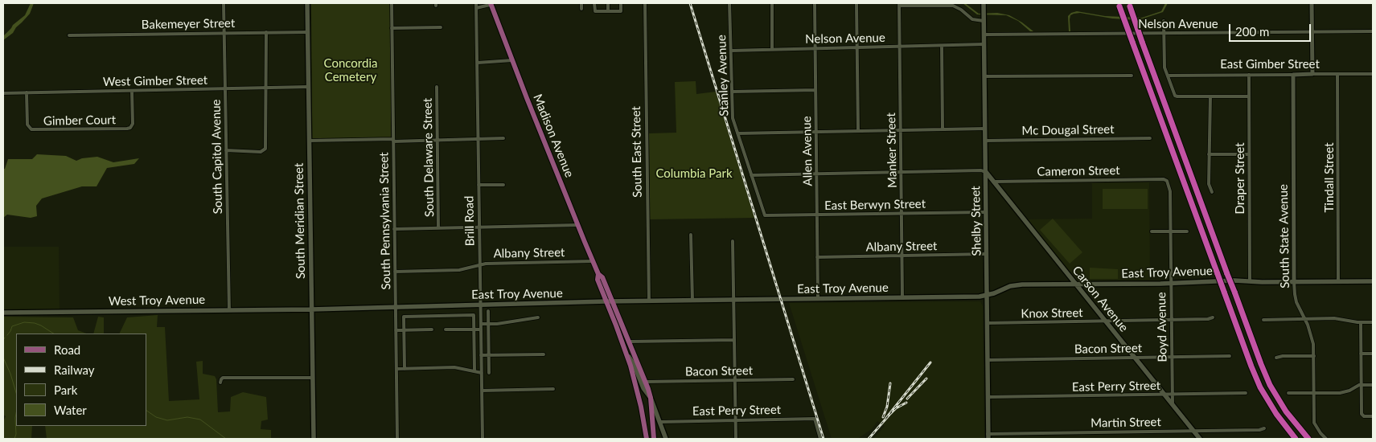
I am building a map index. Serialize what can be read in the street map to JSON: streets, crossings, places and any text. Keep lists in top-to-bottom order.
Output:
{
  "streets": {
    "main road": [
      "Madison Avenue",
      "South Meridian Street",
      "Shelby Street",
      "East Troy Avenue",
      "Carson Avenue",
      "West Troy Avenue"
    ],
    "street": [
      "Bakemeyer Street",
      "Nelson Avenue",
      "East Gimber Street",
      "Stanley Avenue",
      "West Gimber Street",
      "Gimber Court",
      "Mc Dougal Street",
      "Manker Street",
      "Allen Avenue",
      "South East Street",
      "South Capitol Avenue",
      "South Delaware Street",
      "Cameron Street",
      "Tindall Street",
      "Draper Street",
      "East Berwyn Street",
      "South Pennsylvania Street",
      "Brill Road",
      "South State Avenue",
      "Albany Street",
      "Knox Street",
      "Boyd Avenue",
      "Bacon Street",
      "East Perry Street",
      "Martin Street"
    ]
  },
  "crossings": [
    ["Bakemeyer Street", "South Capitol Avenue"],
    ["Bakemeyer Street", "South Meridian Street"],
    ["Nelson Avenue", "Stanley Avenue"],
    ["Nelson Avenue", "Manker Street"],
    ["Nelson Avenue", "Allen Avenue"],
    ["Nelson Avenue", "Shelby Street"],
    ["East Gimber Street", "Tindall Street"],
    ["East Gimber Street", "Draper Street"],
    ["East Gimber Street", "South State Avenue"],
    ["Stanley Avenue", "East Berwyn Street"],
    ["West Gimber Street", "Gimber Court"],
    ["West Gimber Street", "South Capitol Avenue"],
    ["West Gimber Street", "South Meridian Street"],
    ["Mc Dougal Street", "Shelby Street"],
    ["Madison Avenue", "Albany Street"],
    ["Madison Avenue", "East Troy Avenue"],
    ["Madison Avenue", "Bacon Street"],
    ["Madison Avenue", "East Perry Street"],
    ["Manker Street", "East Berwyn Street"],
    ["Manker Street", "Albany Street"],
    ["Manker Street", "East Troy Avenue"],
    ["Allen Avenue", "East Berwyn Street"],
    ["Allen Avenue", "Albany Street"],
    ["Allen Avenue", "East Troy Avenue"],
    ["South East Street", "East Troy Avenue"],
    ["South Capitol Avenue", "West Troy Avenue"],
    ["Cameron Street", "Carson Avenue"],
    ["Cameron Street", "Boyd Avenue"],
    ["Tindall Street", "East Troy Avenue"],
    ["Draper Street", "East Troy Avenue"],
    ["East Berwyn Street", "Shelby Street"],
    ["South Meridian Street", "East Troy Avenue"],
    ["South Meridian Street", "West Troy Avenue"],
    ["South Pennsylvania Street", "Albany Street"],
    ["South Pennsylvania Street", "East Troy Avenue"],
    ["Brill Road", "Albany Street"],
    ["Brill Road", "East Troy Avenue"],
    ["Shelby Street", "Albany Street"],
    ["Shelby Street", "East Troy Avenue"],
    ["Shelby Street", "Carson Avenue"],
    ["Shelby Street", "Knox Street"],
    ["Shelby Street", "Bacon Street"],
    ["Shelby Street", "East Perry Street"],
    ["Shelby Street", "Martin Street"],
    ["South State Avenue", "East Troy Avenue"],
    ["East Troy Avenue", "Carson Avenue"],
    ["East Troy Avenue", "West Troy Avenue"],
    ["East Troy Avenue", "Boyd Avenue"],
    ["Carson Avenue", "Knox Street"],
    ["Carson Avenue", "Boyd Avenue"],
    ["Carson Avenue", "Bacon Street"],
    ["Carson Avenue", "East Perry Street"],
    ["Carson Avenue", "Martin Street"],
    ["Knox Street", "Boyd Avenue"],
    ["Boyd Avenue", "Bacon Street"],
    ["Boyd Avenue", "East Perry Street"]
  ],
  "parks": ["Concordia Cemetery", "Columbia Park"],
  "legend": [
    "Road",
    "Railway",
    "Park",
    "Water"
  ],
  "scale_bar": "200 m"
}
